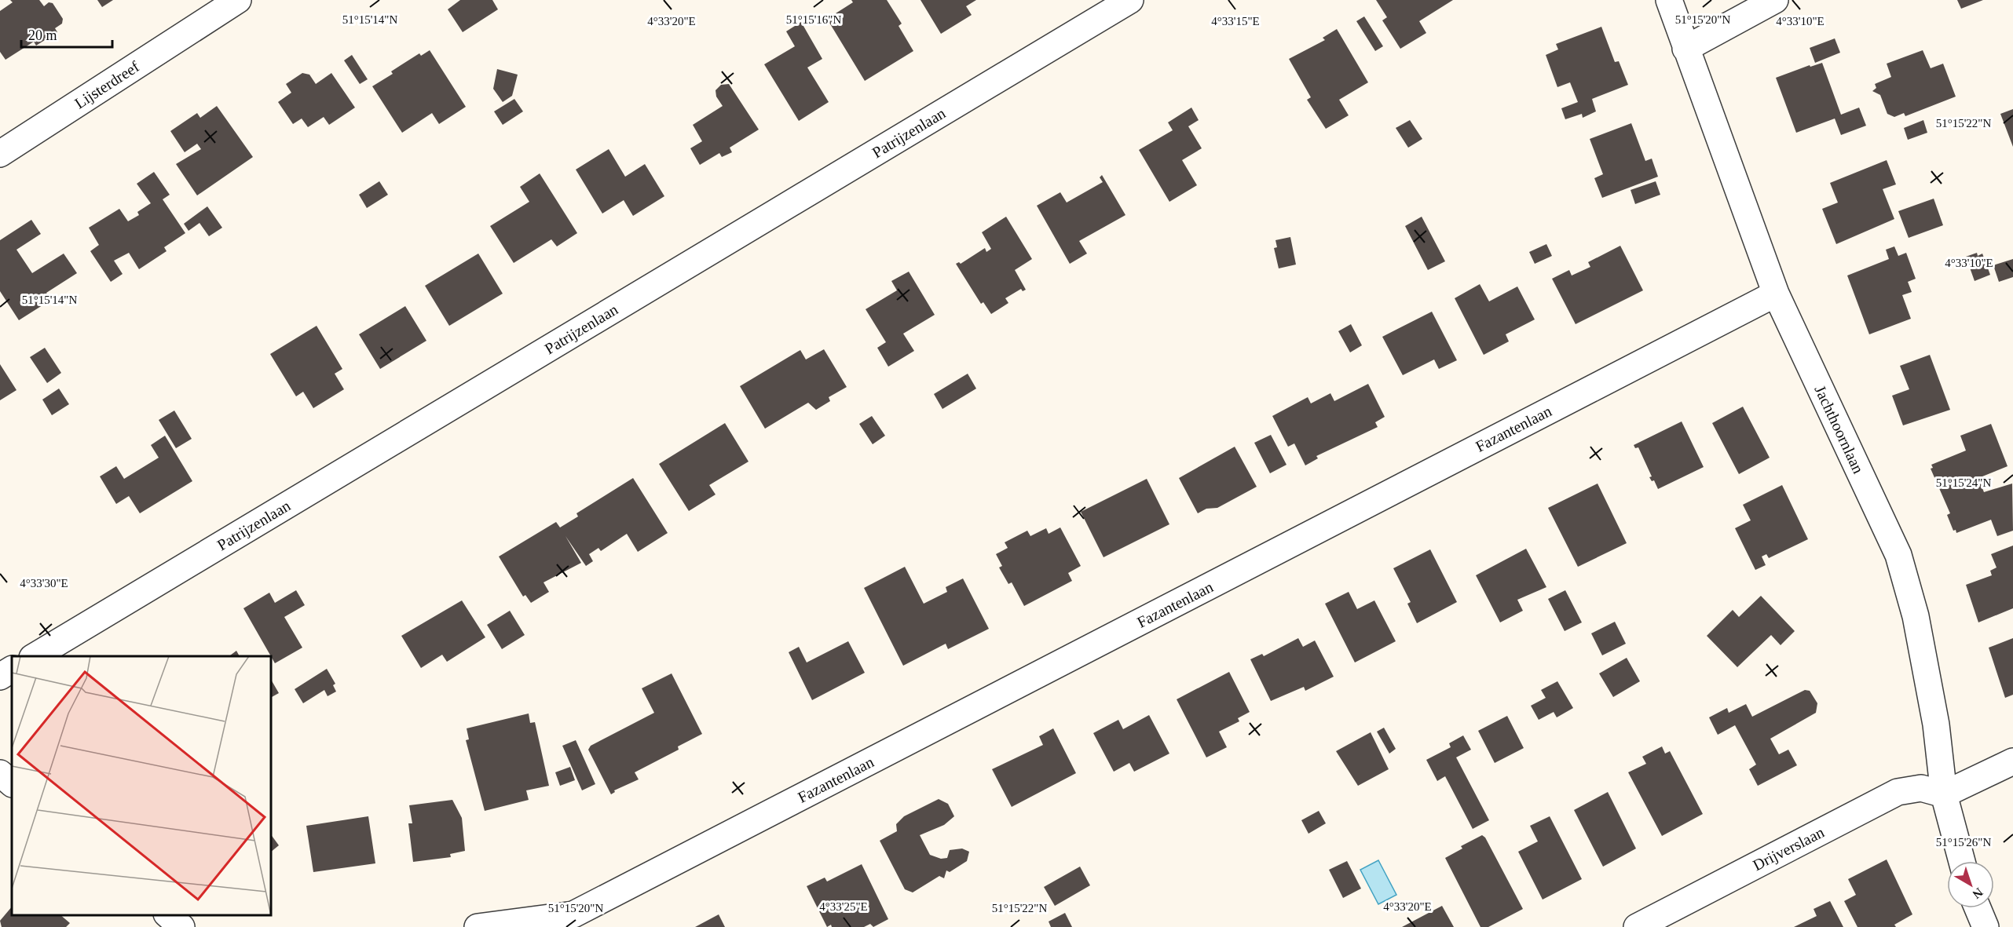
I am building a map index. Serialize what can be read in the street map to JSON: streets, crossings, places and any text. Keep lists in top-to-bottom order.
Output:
{
  "streets": {
    "street": [
      "Lijsterdreef",
      "Patrijzenlaan",
      "Fazantenlaan",
      "Jachthoornlaan",
      "Drijverslaan"
    ]
  },
  "crossings": [
    ["Fazantenlaan", "Jachthoornlaan"],
    ["Jachthoornlaan", "Drijverslaan"]
  ],
  "scale_bar": "20 m",
  "north": "bottom right",
  "coordinates": [
    "51°15'14\"N",
    "51°15'16\"N",
    "51°15'20\"N",
    "4°33'20\"E",
    "4°33'15\"E",
    "4°33'10\"E",
    "51°15'22\"N",
    "51°15'24\"N",
    "4°33'30\"E",
    "51°15'26\"N",
    "4°33'25\"E"
  ]
}
